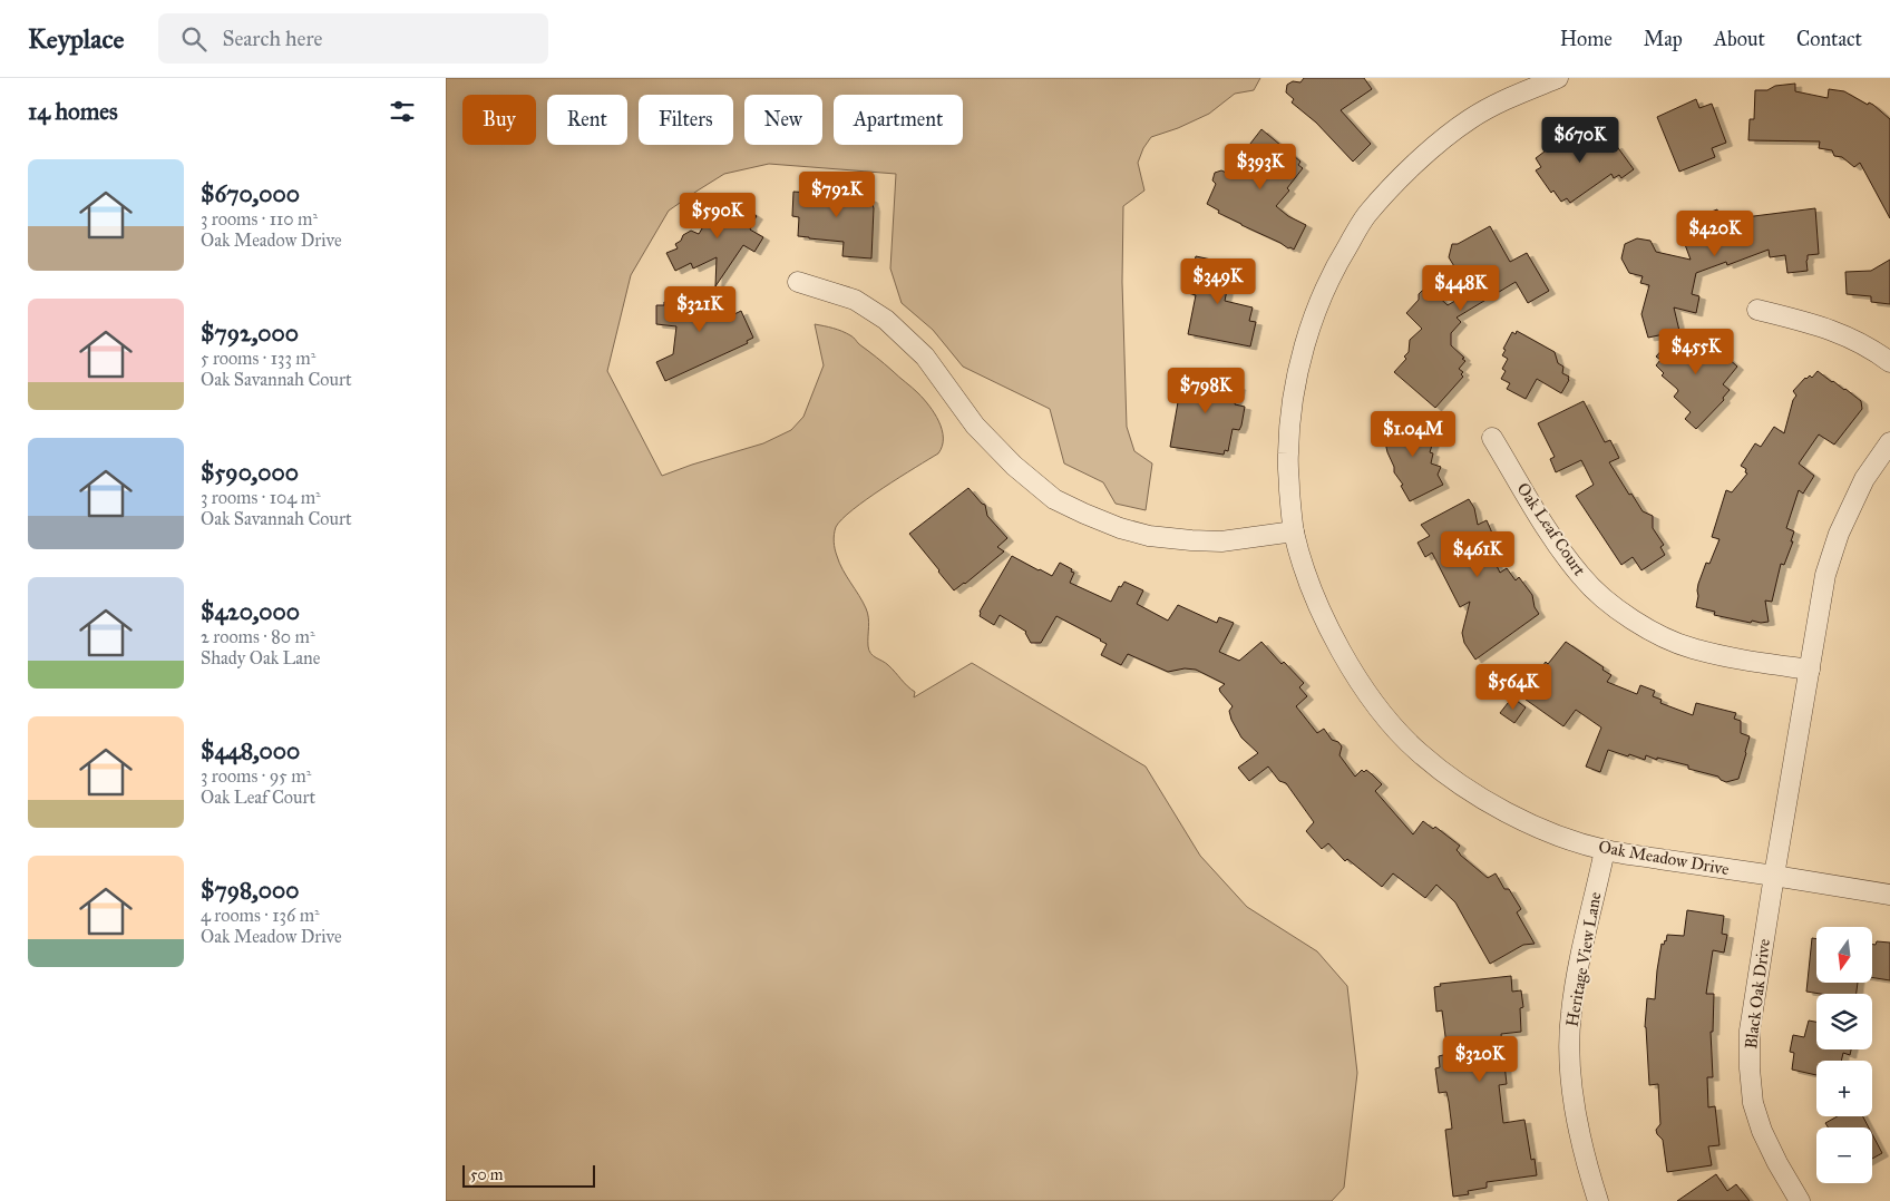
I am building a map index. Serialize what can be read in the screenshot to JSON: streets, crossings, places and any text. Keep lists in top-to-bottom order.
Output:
{
  "streets": {
    "street": [
      "Oak Leaf Court",
      "Oak Meadow Drive",
      "Heritage View Lane",
      "Black Oak Drive"
    ]
  },
  "crossings": [
    ["Oak Meadow Drive", "Heritage View Lane"],
    ["Oak Meadow Drive", "Black Oak Drive"]
  ],
  "scale_bar": "50 m",
  "north": "bottom",
  "page": {
    "header": "Keyplace",
    "search": "Search here",
    "nav": [
      "Home",
      "Map",
      "About",
      "Contact"
    ],
    "heading": "14 homes",
    "chip": [
      "Buy",
      "Rent",
      "Filters",
      "New",
      "Apartment"
    ],
    "price": [
      "$670K",
      "$393K",
      "$792K",
      "$590K",
      "$420K",
      "$349K",
      "$448K",
      "$321K",
      "$455K",
      "$798K",
      "$1.04M",
      "$461K",
      "$564K",
      "$320K"
    ],
    "list": [
      {
        "name": "$670,000",
        "note": "3 rooms · 110 m² · Oak Meadow Drive"
      },
      {
        "name": "$792,000",
        "note": "5 rooms · 133 m² · Oak Savannah Court"
      },
      {
        "name": "$590,000",
        "note": "3 rooms · 104 m² · Oak Savannah Court"
      },
      {
        "name": "$420,000",
        "note": "2 rooms · 80 m² · Shady Oak Lane"
      },
      {
        "name": "$448,000",
        "note": "3 rooms · 95 m² · Oak Leaf Court"
      },
      {
        "name": "$798,000",
        "note": "4 rooms · 136 m² · Oak Meadow Drive"
      }
    ],
    "map_buttons": ["+", "−"],
    "scale": "50 m"
  }
}
